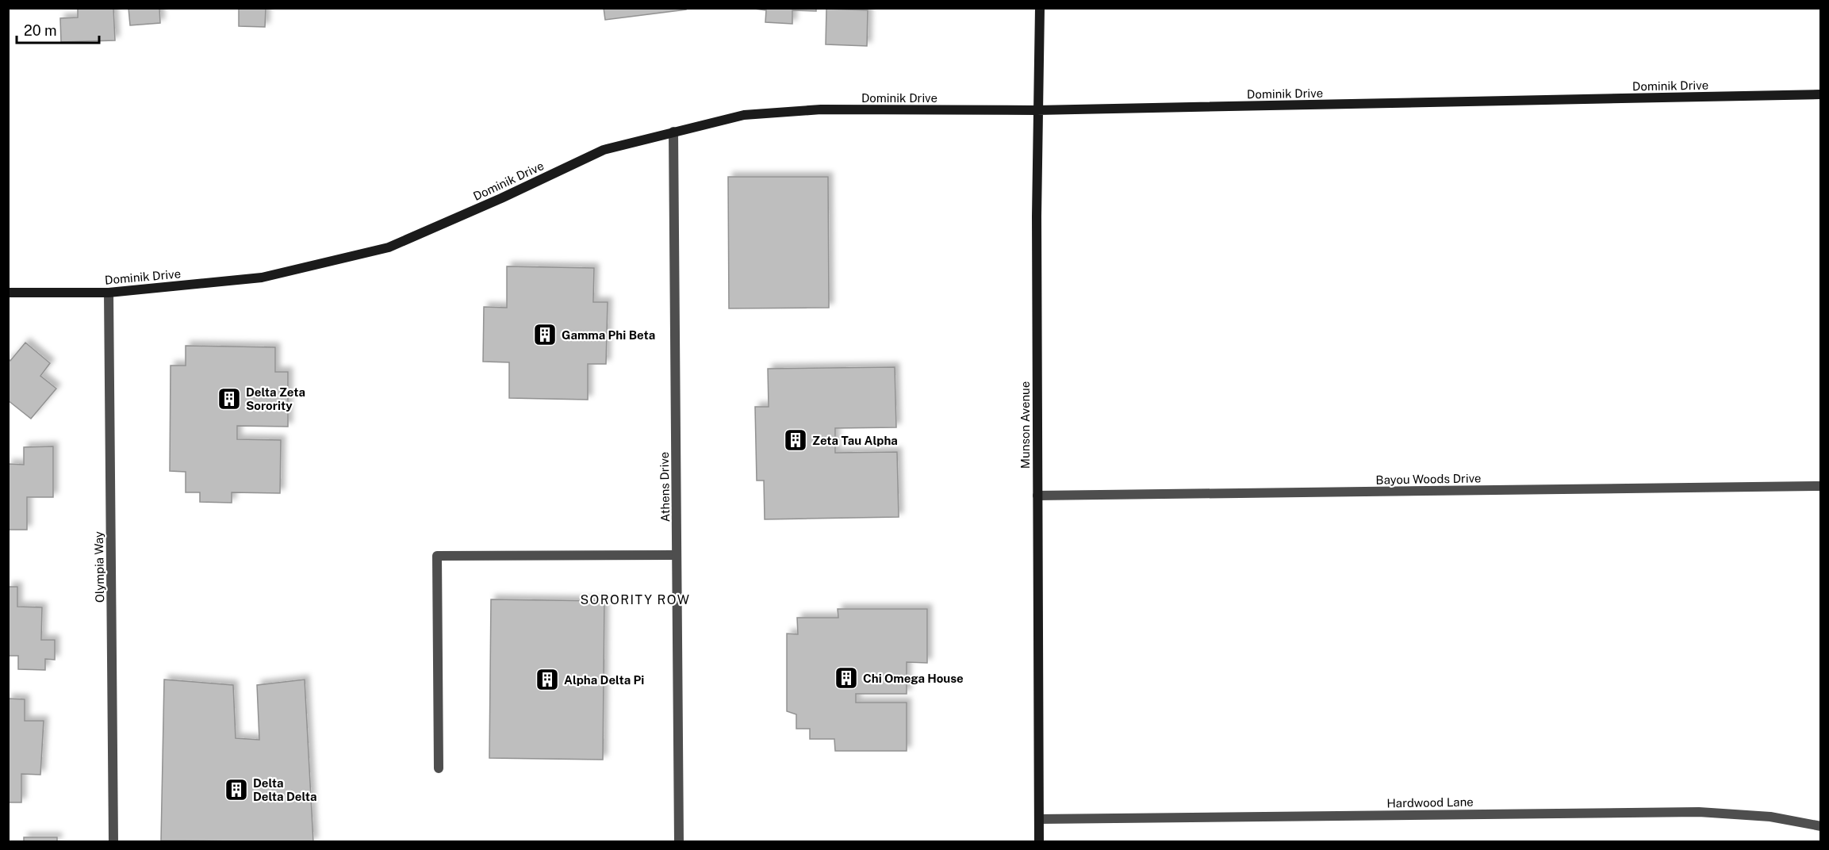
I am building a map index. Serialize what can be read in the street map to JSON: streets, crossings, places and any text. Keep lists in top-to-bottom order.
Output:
{
  "streets": {
    "street": [
      "Dominik Drive",
      "Munson Avenue",
      "Bayou Woods Drive",
      "Athens Drive",
      "Olympia Way",
      "Hardwood Lane"
    ]
  },
  "crossings": [
    ["Dominik Drive", "Munson Avenue"],
    ["Dominik Drive", "Athens Drive"],
    ["Dominik Drive", "Olympia Way"],
    ["Munson Avenue", "Bayou Woods Drive"],
    ["Munson Avenue", "Hardwood Lane"]
  ],
  "districts": ["SORORITY ROW"],
  "places": {
    "building": [
      "Gamma Phi Beta",
      "Delta Zeta Sorority",
      "Zeta Tau Alpha",
      "Chi Omega House",
      "Alpha Delta Pi",
      "Delta Delta Delta"
    ]
  },
  "scale_bar": "20 m"
}
